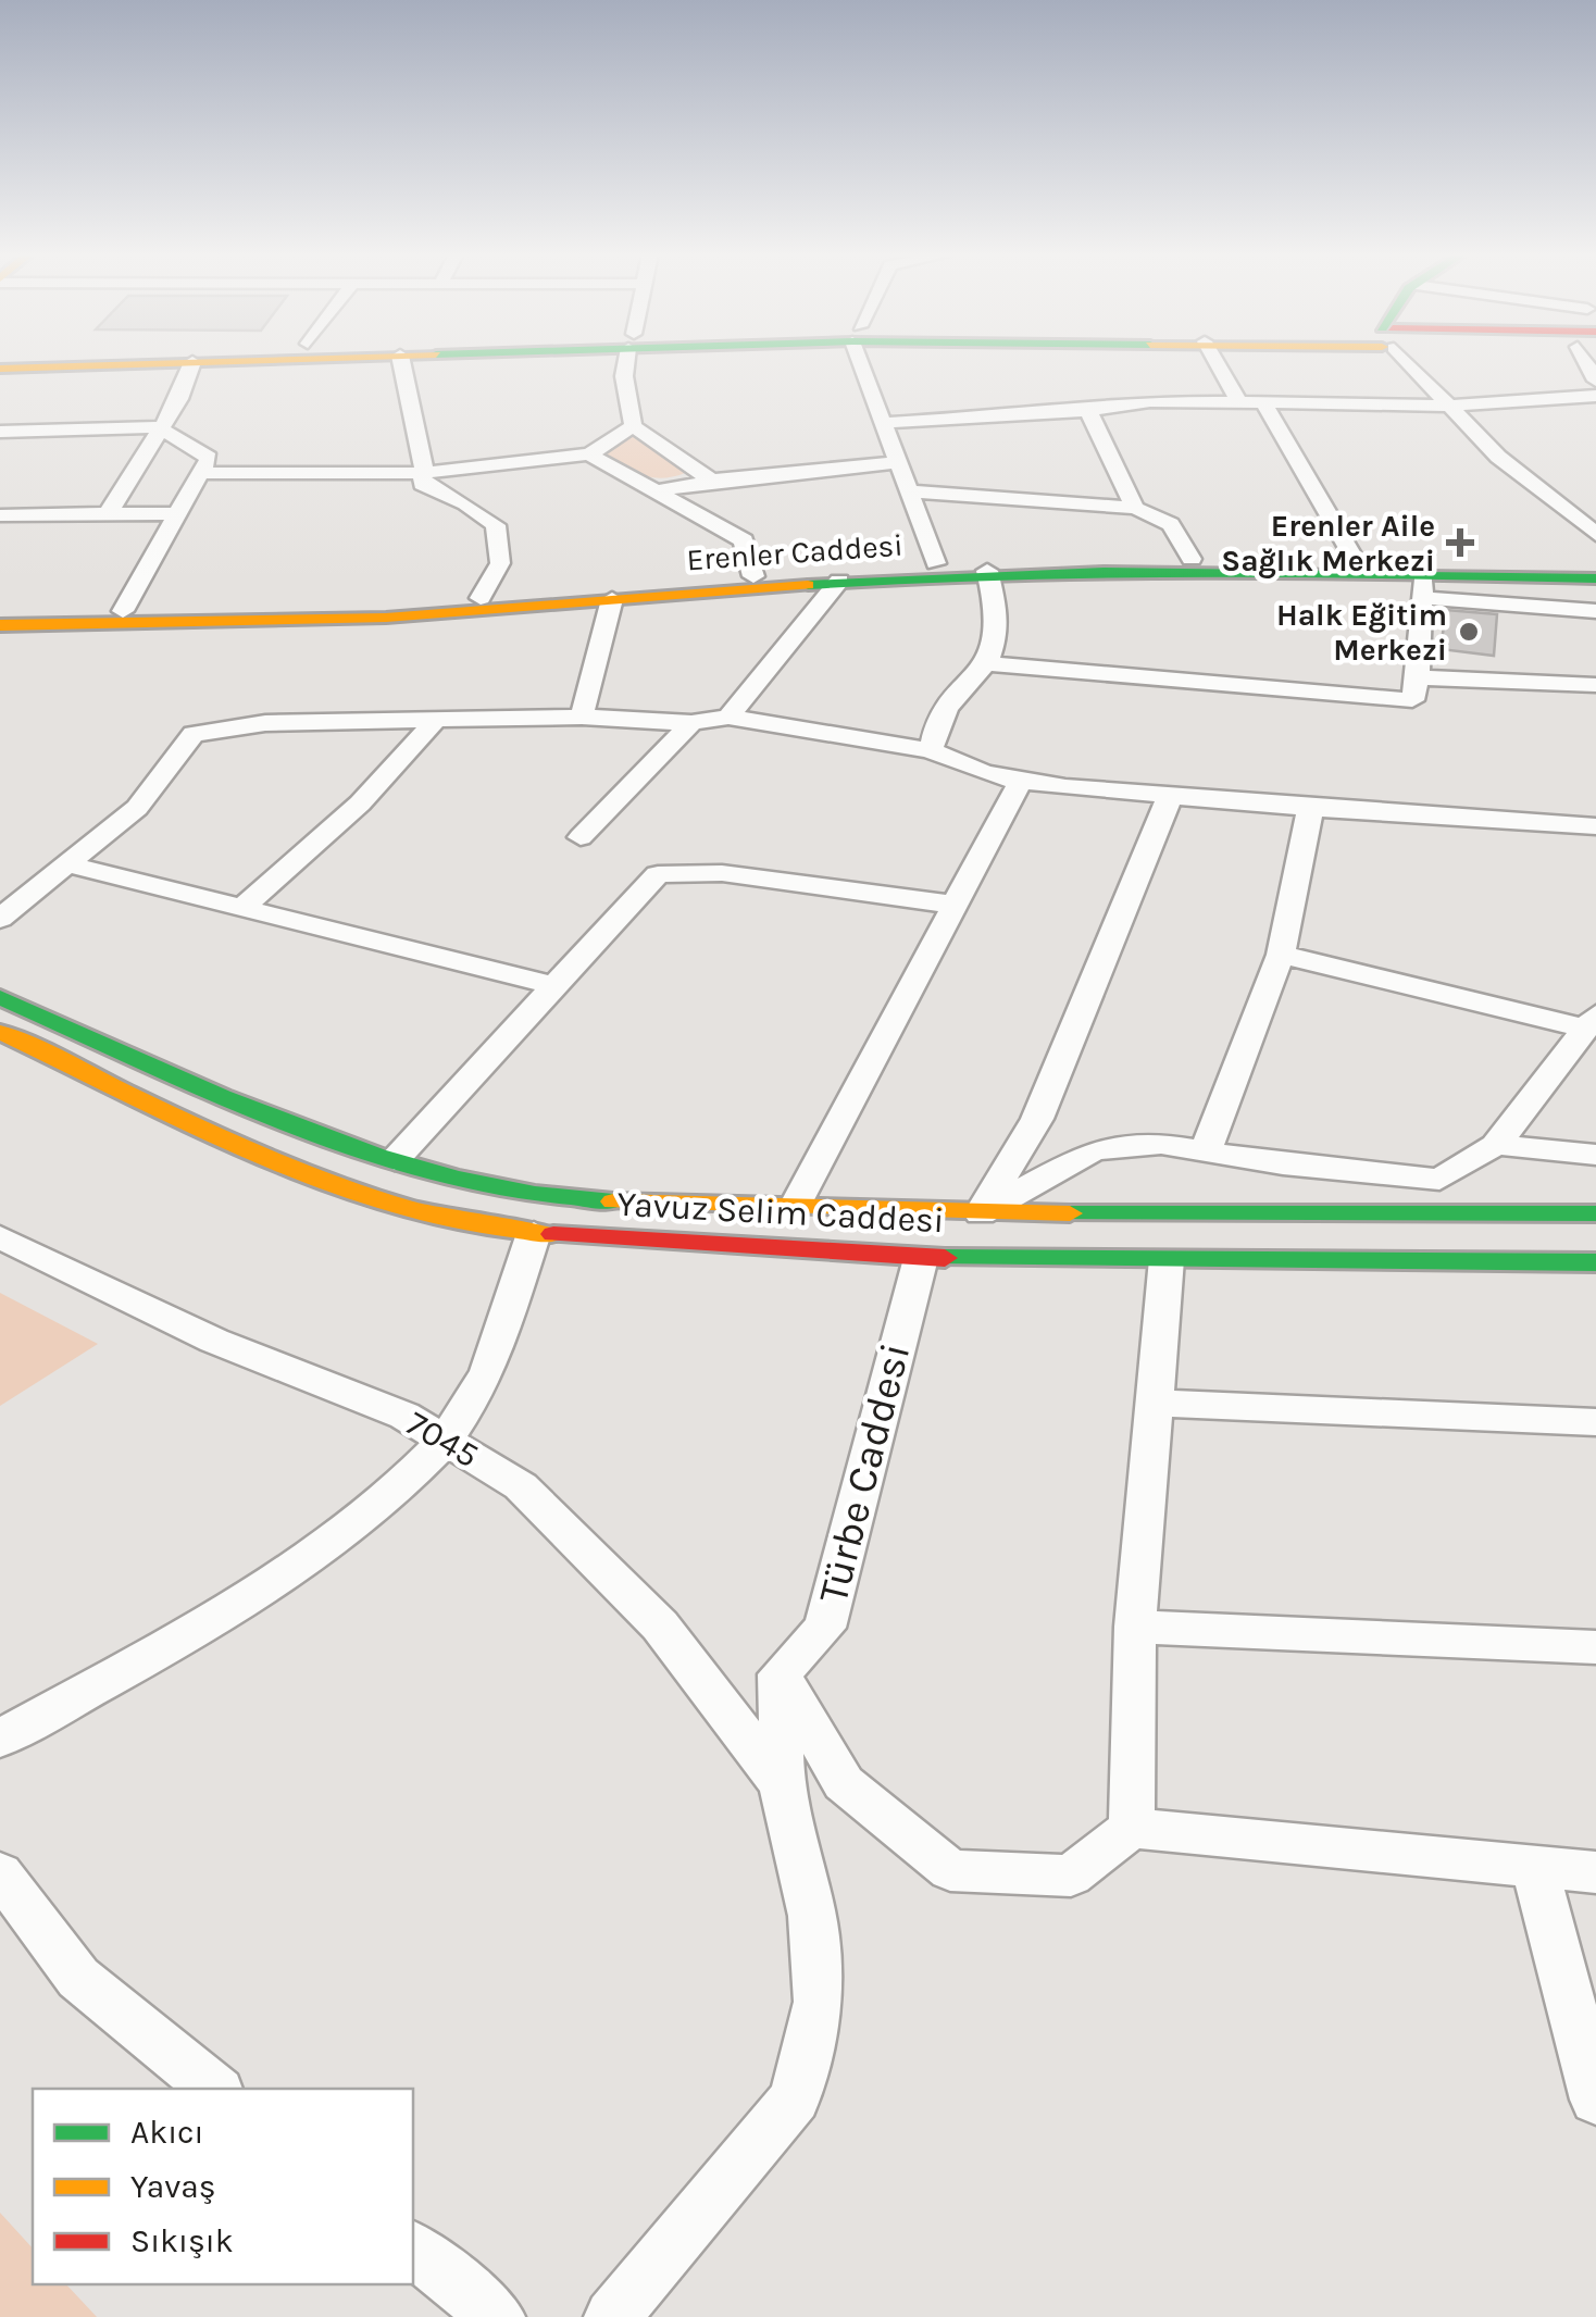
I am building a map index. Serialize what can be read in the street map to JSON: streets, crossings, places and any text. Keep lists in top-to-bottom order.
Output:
{
  "streets": {
    "main road": ["Erenler Caddesi", "Yavuz Selim Caddesi"],
    "street": ["7045", "Türbe Caddesi"]
  },
  "crossings": [
    ["Yavuz Selim Caddesi", "Türbe Caddesi"]
  ],
  "places": {
    "health": ["Erenler Aile Sağlık Merkezi"],
    "other": ["Halk Eğitim Merkezi"]
  },
  "legend": ["Akıcı", "Yavaş", "Sıkışık"]
}
